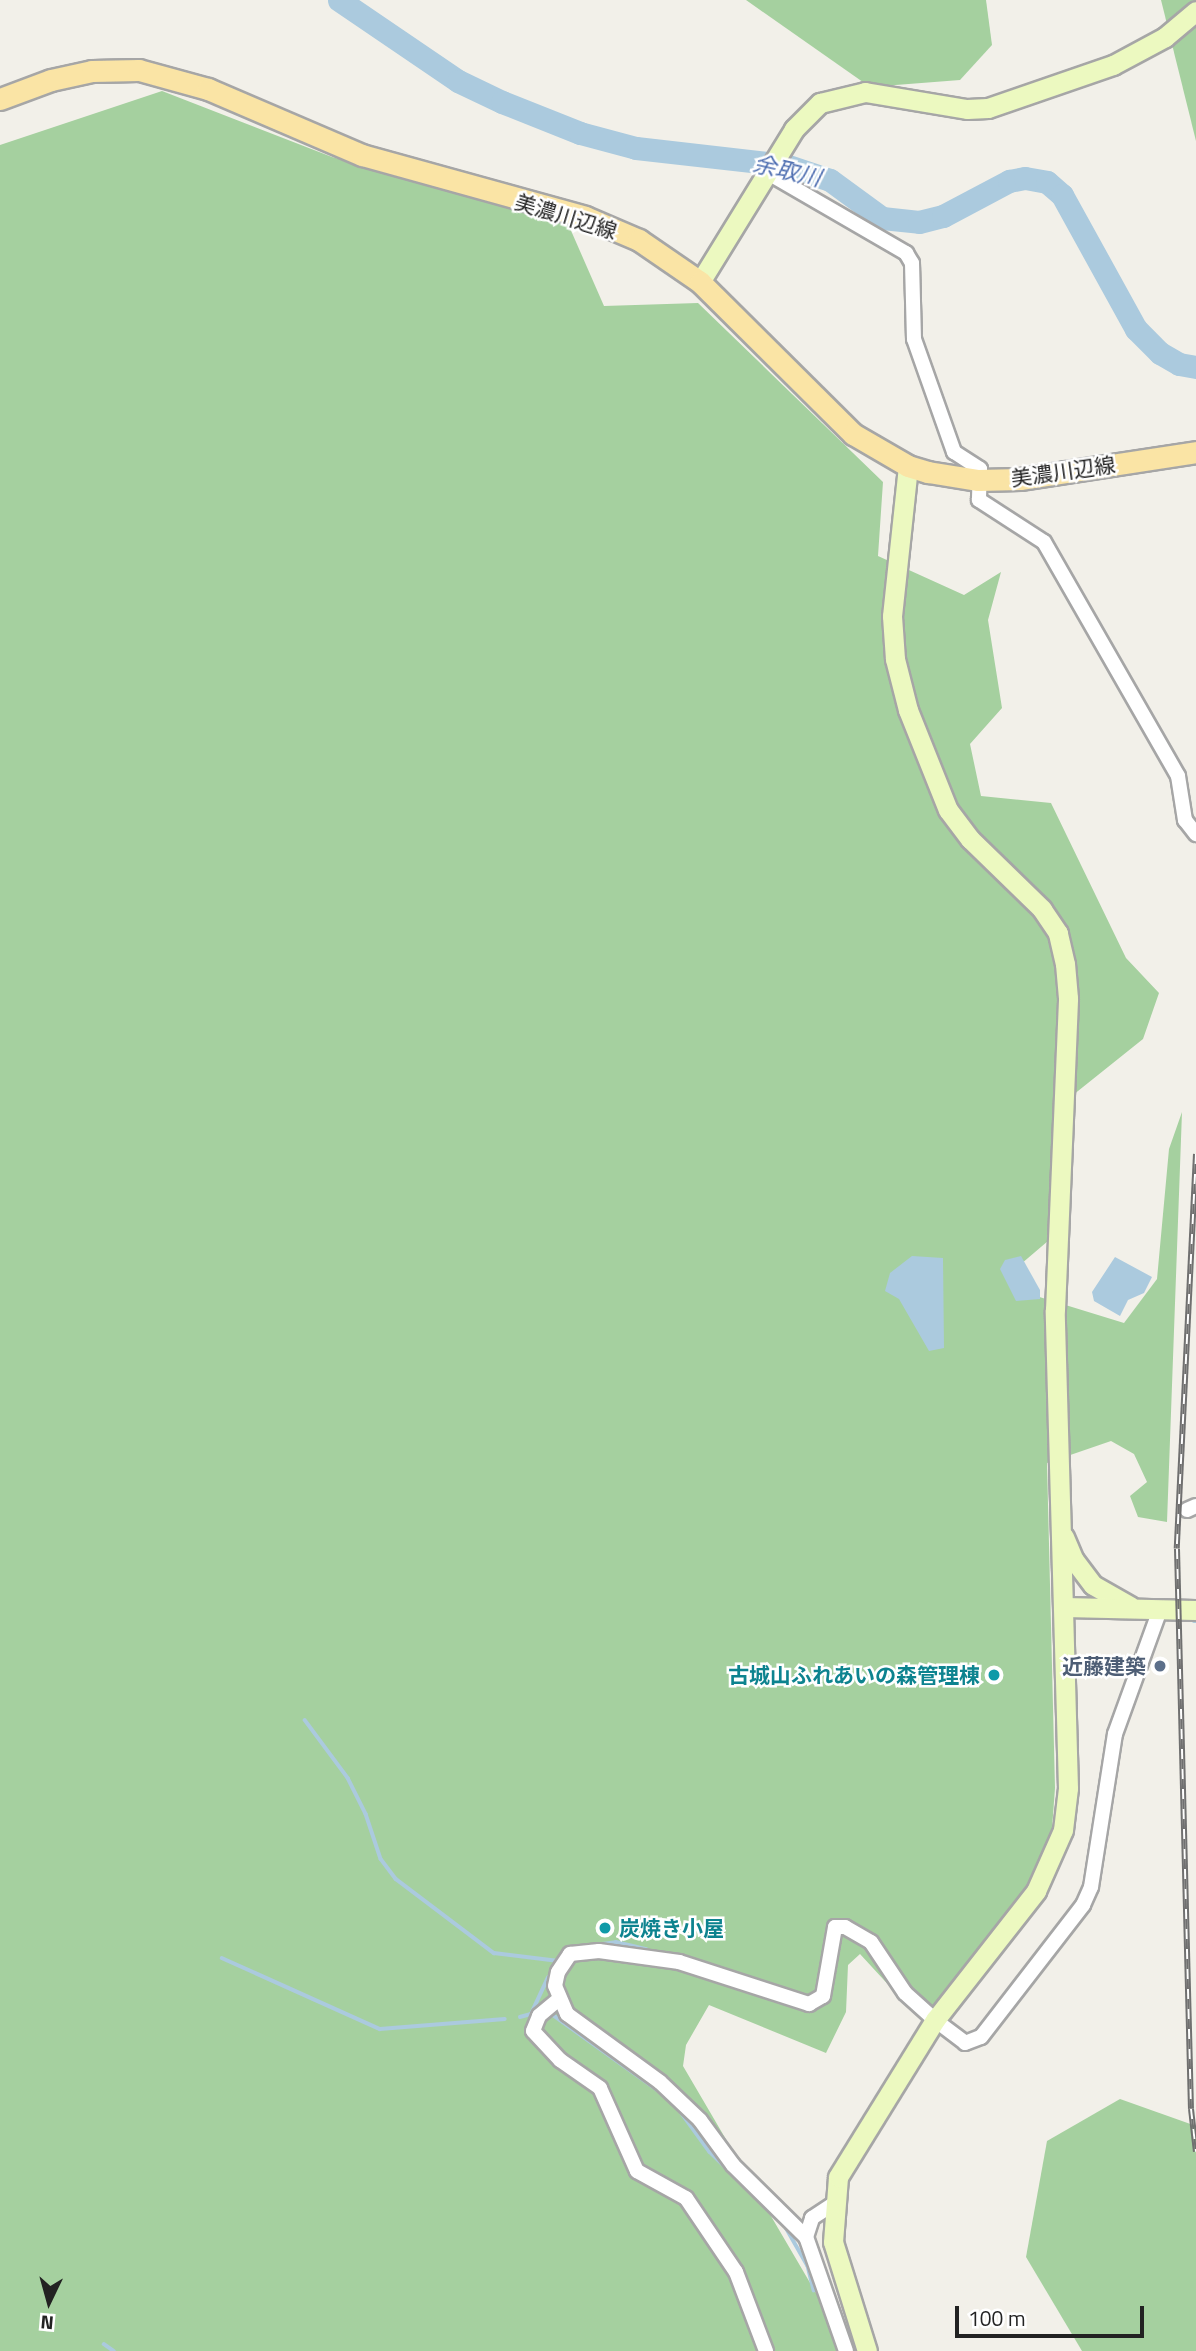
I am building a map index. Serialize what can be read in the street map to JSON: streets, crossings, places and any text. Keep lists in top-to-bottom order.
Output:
{
  "streets": {
    "main road": ["美濃川辺線"]
  },
  "water": ["余取川"],
  "places": ["近藤建築", "古城山ふれあいの森管理棟", "炭焼き小屋"],
  "scale_bar": "100 m",
  "north": "bottom"
}
